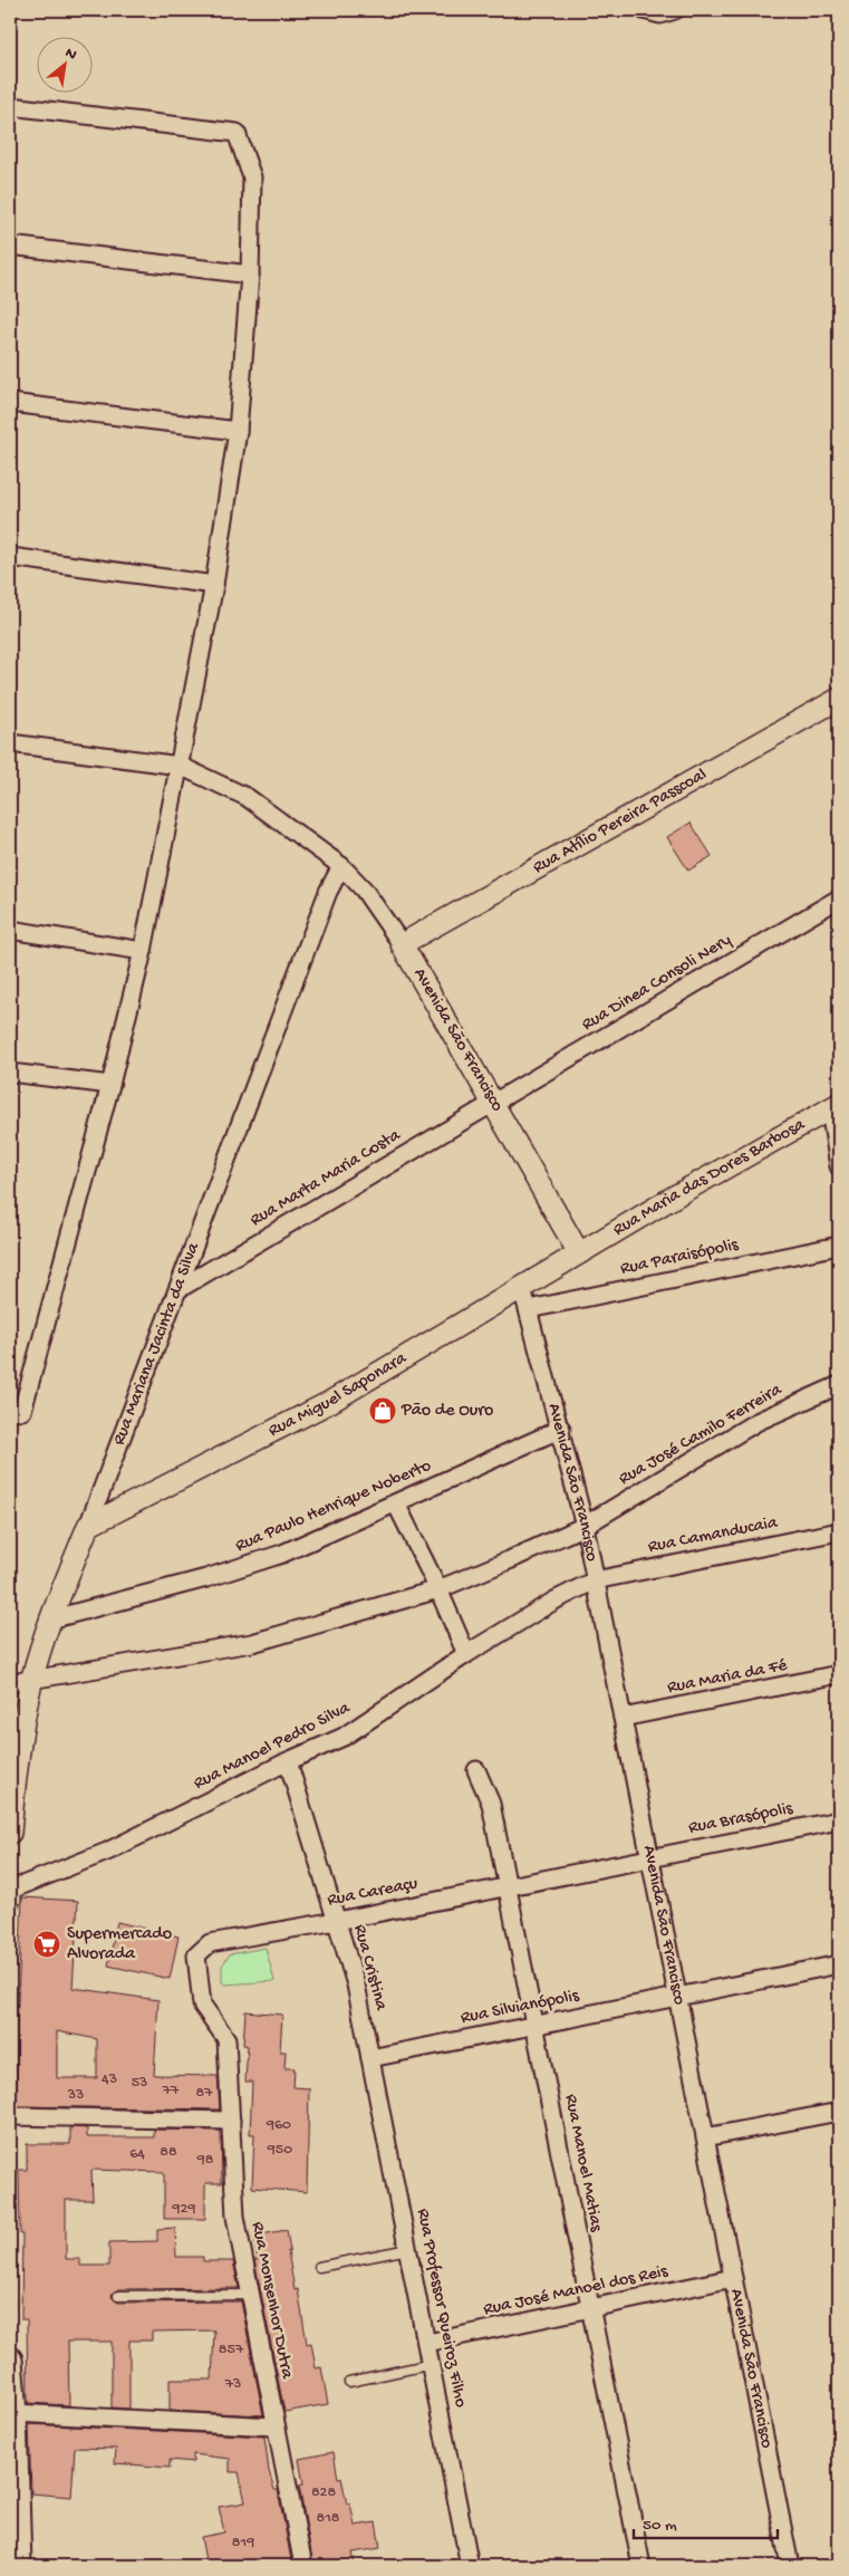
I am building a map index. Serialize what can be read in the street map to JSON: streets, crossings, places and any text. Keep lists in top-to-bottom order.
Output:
{
  "streets": {
    "street": [
      "Rua Atílio Pereira Passcoal",
      "Rua Dinea Consoli Nery",
      "Avenida São Francisco",
      "Rua Marta Maria Costa",
      "Rua Maria das Dores Barbosa",
      "Rua Paraisópolis",
      "Rua Mariana Jacinta da Silva",
      "Rua Miguel Saponara",
      "Rua José Camilo Ferreira",
      "Rua Paulo Henrique Noberto",
      "Rua Camanducaia",
      "Rua Maria da Fé",
      "Rua Manoel Pedro Silva",
      "Rua Brasópolis",
      "Rua Careaçu",
      "Rua Cristina",
      "Rua Silvianópolis",
      "Rua Manoel Matias",
      "Rua José Manoel dos Reis",
      "Rua Monsenhor Dutra",
      "Rua Professor Queiroz Filho"
    ]
  },
  "crossings": [
    ["Rua Atílio Pereira Passcoal", "Avenida São Francisco"],
    ["Rua Dinea Consoli Nery", "Avenida São Francisco"],
    ["Rua Dinea Consoli Nery", "Rua Marta Maria Costa"],
    ["Avenida São Francisco", "Rua Marta Maria Costa"],
    ["Avenida São Francisco", "Rua Maria das Dores Barbosa"],
    ["Avenida São Francisco", "Rua Paraisópolis"],
    ["Avenida São Francisco", "Rua Miguel Saponara"],
    ["Avenida São Francisco", "Rua José Camilo Ferreira"],
    ["Avenida São Francisco", "Rua Paulo Henrique Noberto"],
    ["Avenida São Francisco", "Rua Camanducaia"],
    ["Avenida São Francisco", "Rua Maria da Fé"],
    ["Avenida São Francisco", "Rua Manoel Pedro Silva"],
    ["Avenida São Francisco", "Rua Brasópolis"],
    ["Avenida São Francisco", "Rua Careaçu"],
    ["Avenida São Francisco", "Rua Silvianópolis"],
    ["Avenida São Francisco", "Rua José Manoel dos Reis"],
    ["Rua Marta Maria Costa", "Rua Mariana Jacinta da Silva"],
    ["Rua Maria das Dores Barbosa", "Rua Miguel Saponara"],
    ["Rua Mariana Jacinta da Silva", "Rua Miguel Saponara"],
    ["Rua Mariana Jacinta da Silva", "Rua José Camilo Ferreira"],
    ["Rua Mariana Jacinta da Silva", "Rua Paulo Henrique Noberto"],
    ["Rua Camanducaia", "Rua Manoel Pedro Silva"],
    ["Rua Manoel Pedro Silva", "Rua Cristina"],
    ["Rua Brasópolis", "Rua Careaçu"],
    ["Rua Careaçu", "Rua Cristina"],
    ["Rua Careaçu", "Rua Manoel Matias"],
    ["Rua Careaçu", "Rua Monsenhor Dutra"],
    ["Rua Cristina", "Rua Silvianópolis"],
    ["Rua Cristina", "Rua Professor Queiroz Filho"],
    ["Rua Silvianópolis", "Rua Manoel Matias"],
    ["Rua Silvianópolis", "Rua Professor Queiroz Filho"],
    ["Rua Manoel Matias", "Rua José Manoel dos Reis"],
    ["Rua José Manoel dos Reis", "Rua Professor Queiroz Filho"]
  ],
  "places": {
    "shop": ["Pão de Ouro"],
    "supermarket": ["Supermercado Alvorada"]
  },
  "house_numbers": [
    "43",
    "53",
    "77",
    "87",
    "33",
    "960",
    "950",
    "88",
    "64",
    "98",
    "929",
    "857",
    "73",
    "828",
    "818",
    "819"
  ],
  "scale_bar": "50 m",
  "north": "top right"
}
